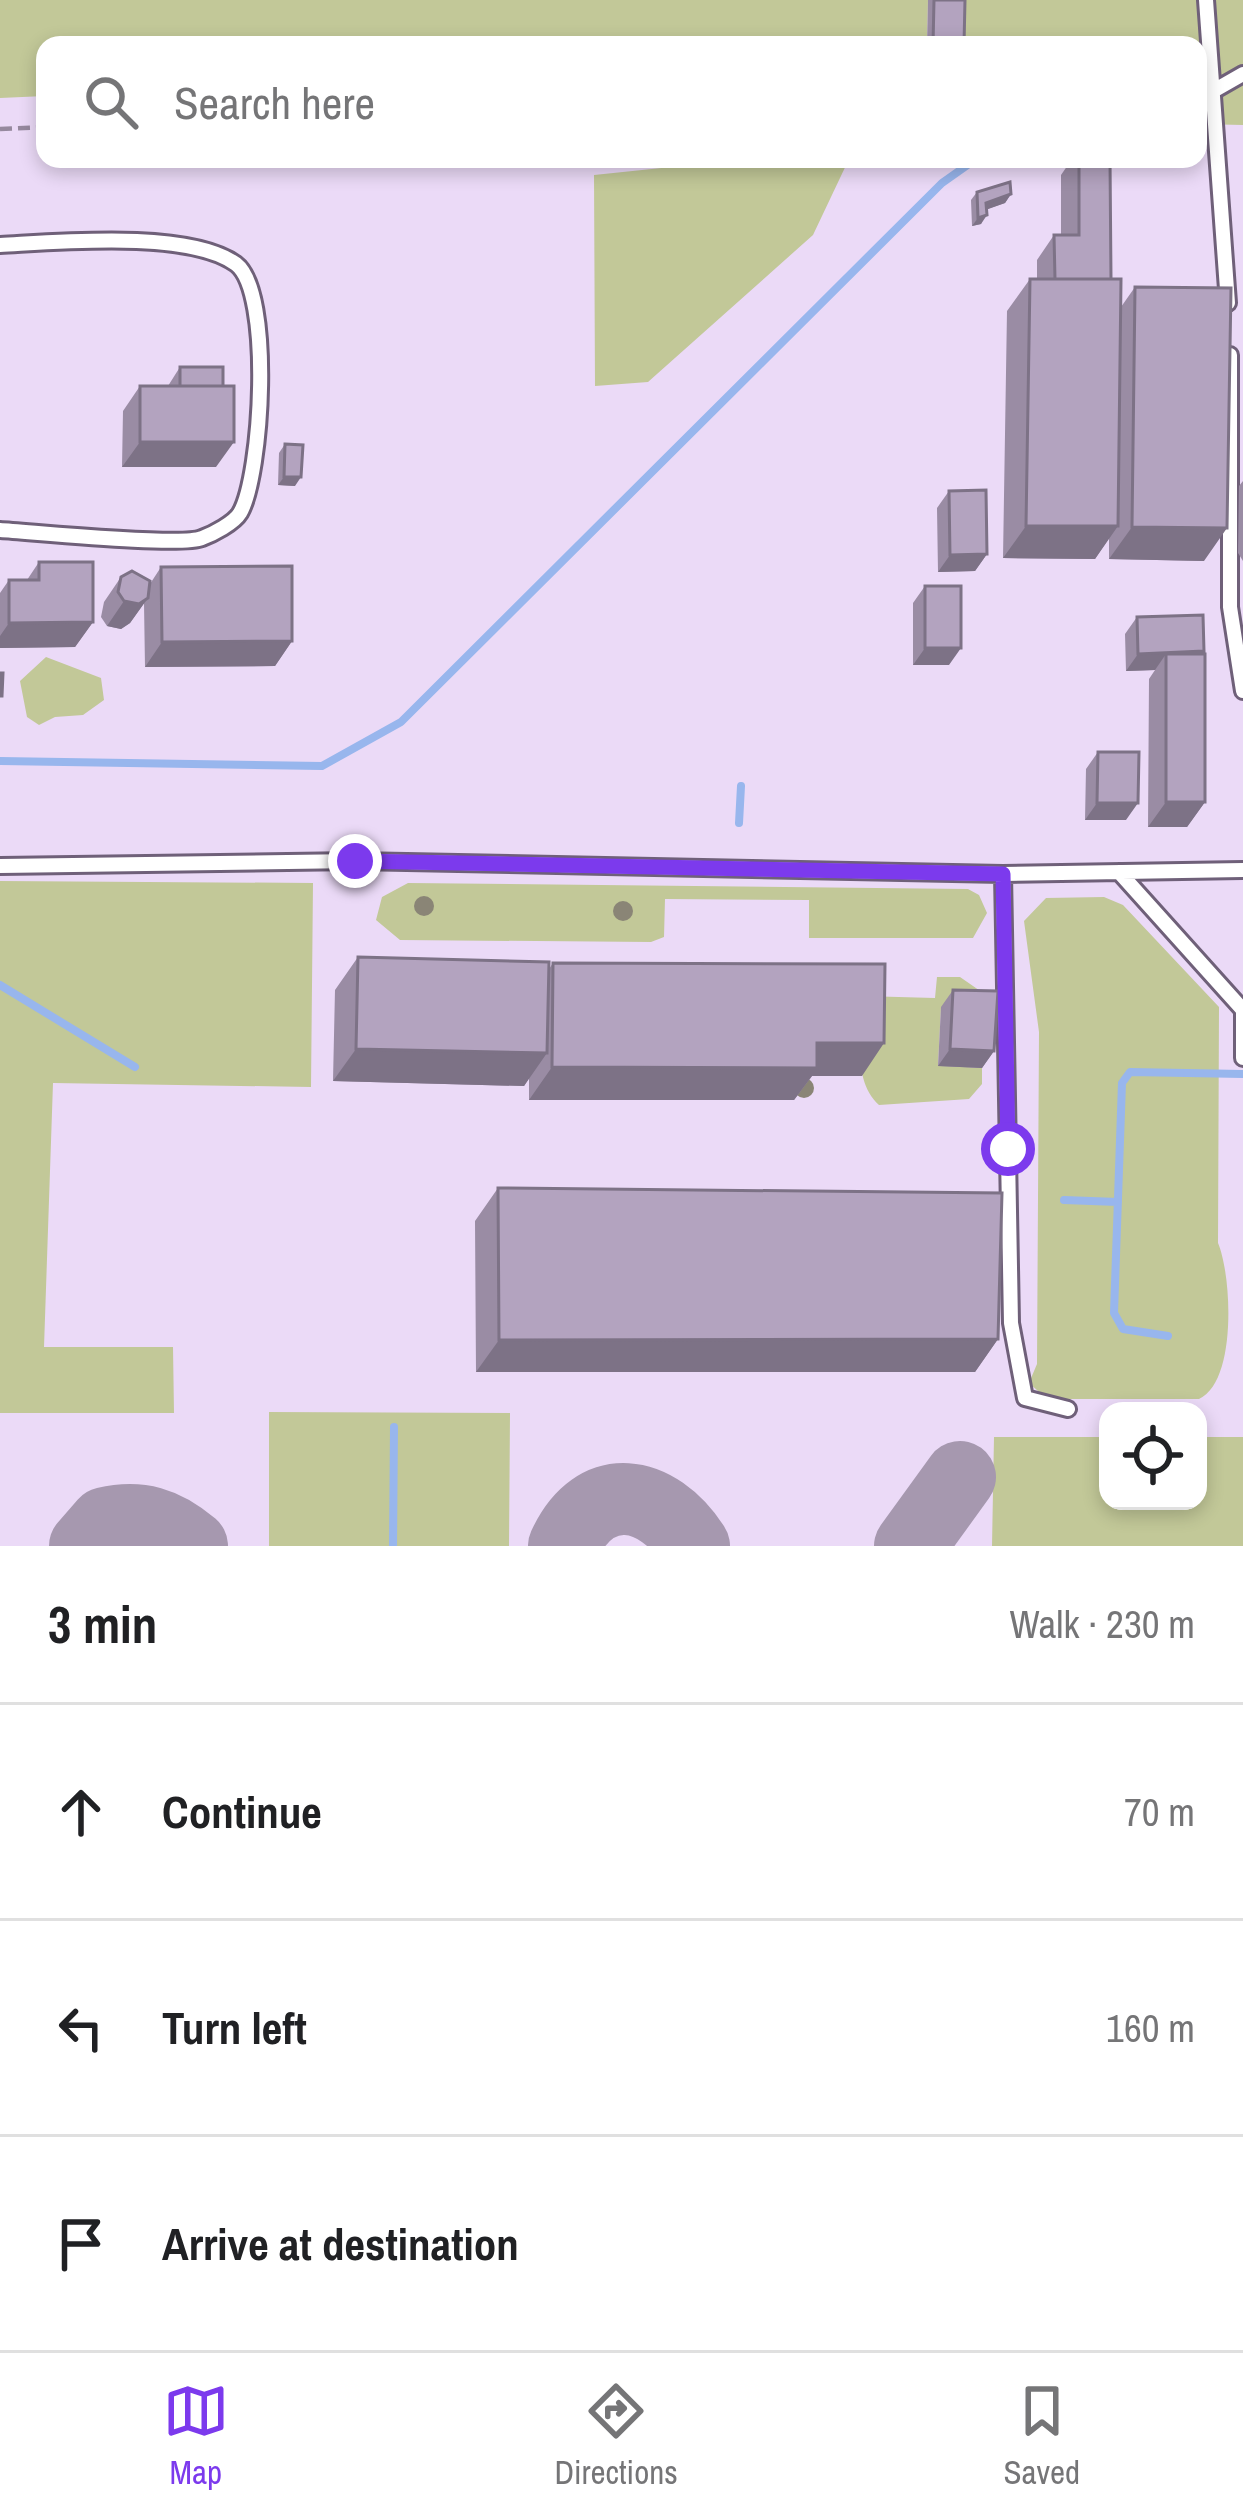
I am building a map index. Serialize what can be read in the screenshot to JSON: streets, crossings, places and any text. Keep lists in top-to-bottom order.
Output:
{
  "page": {
    "search": "Search here",
    "heading": ["3 min", "Walk · 230 m"],
    "list": [
      ["Continue", "70 m"],
      ["Turn left", "160 m"],
      "Arrive at destination"
    ],
    "nav": ["Map", "Directions", "Saved"]
  }
}
